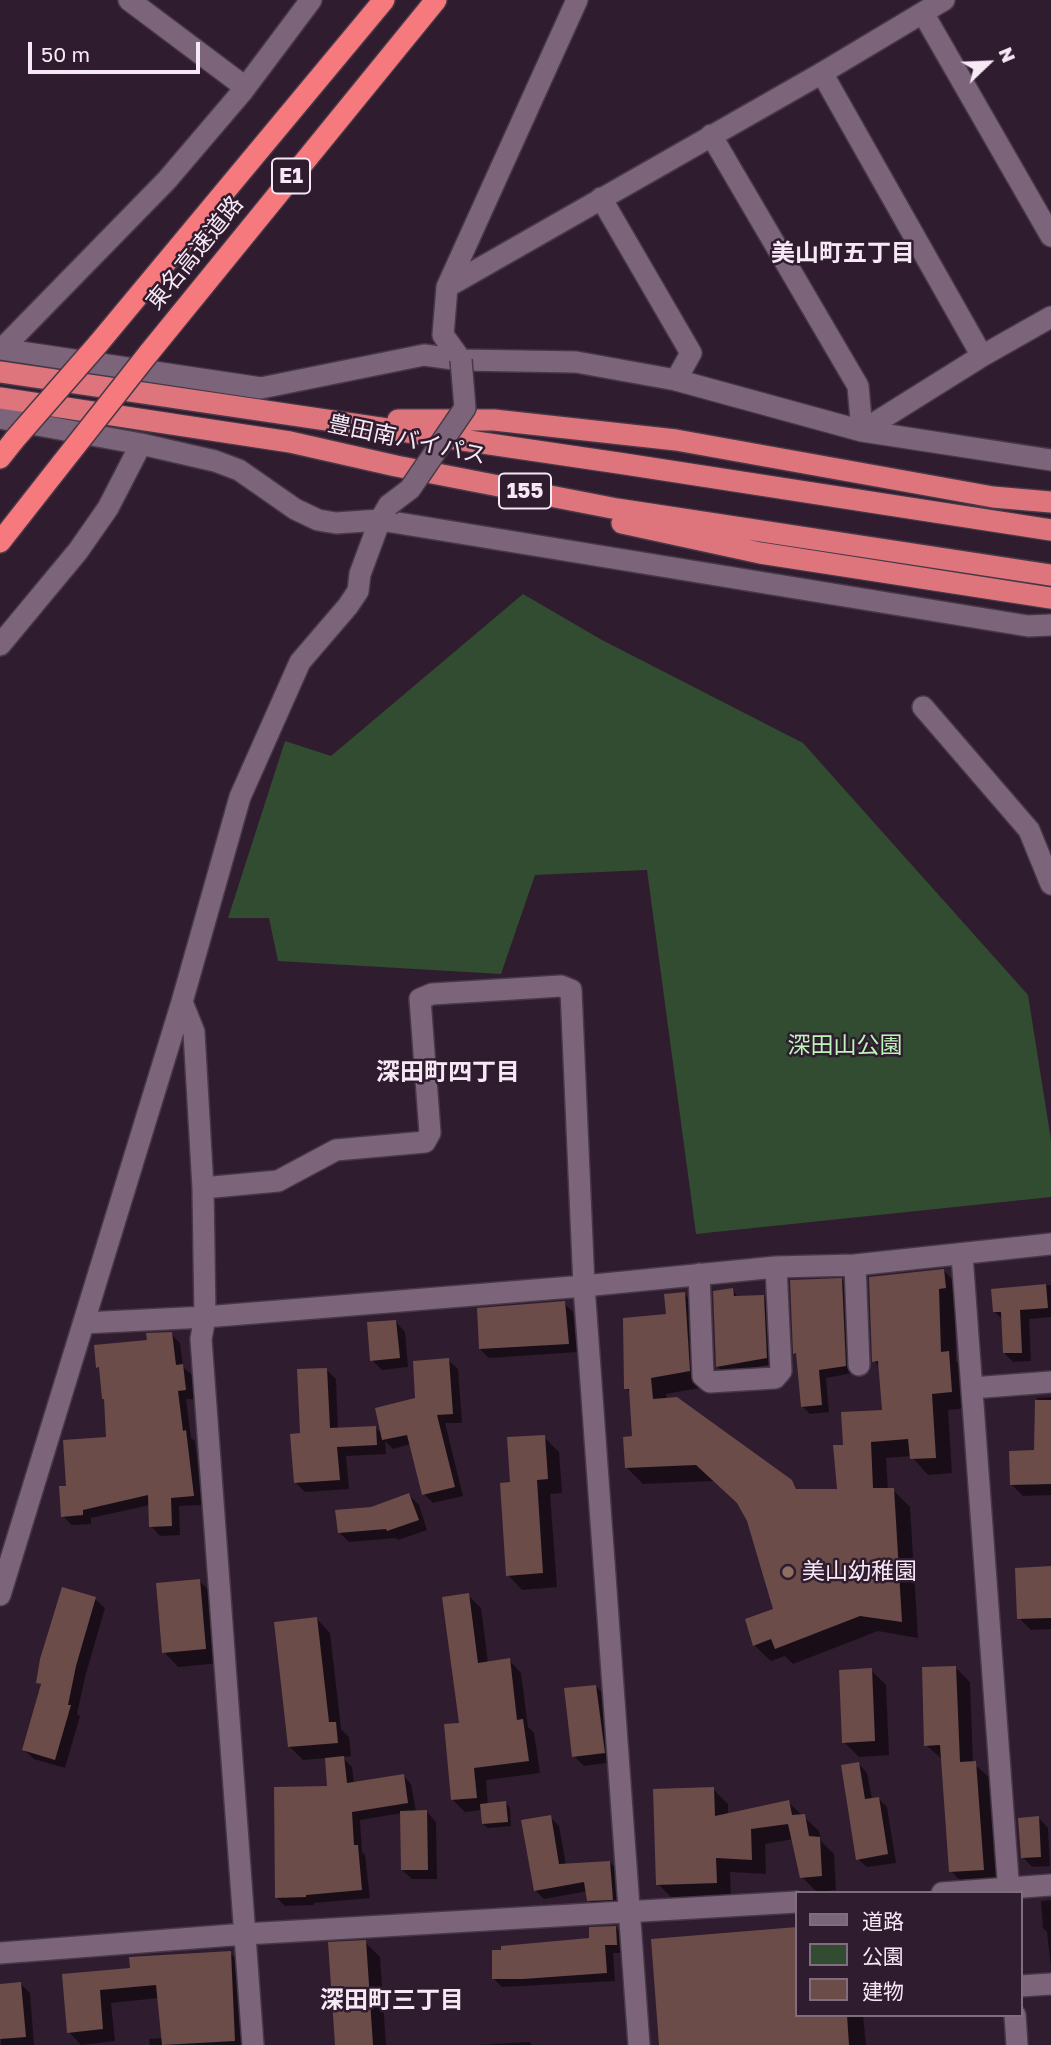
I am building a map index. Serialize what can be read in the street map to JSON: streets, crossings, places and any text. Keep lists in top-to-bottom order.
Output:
{
  "streets": {
    "highway": [
      "E1",
      "東名高速道路",
      "豊田南バイパス",
      "155"
    ]
  },
  "crossings": [
    ["豊田南バイパス", "155"]
  ],
  "districts": ["美山町五丁目", "深田町四丁目", "深田町三丁目"],
  "parks": ["深田山公園"],
  "places": ["美山幼稚園"],
  "legend": ["道路", "公園", "建物"],
  "scale_bar": "50 m",
  "north": "top right"
}
